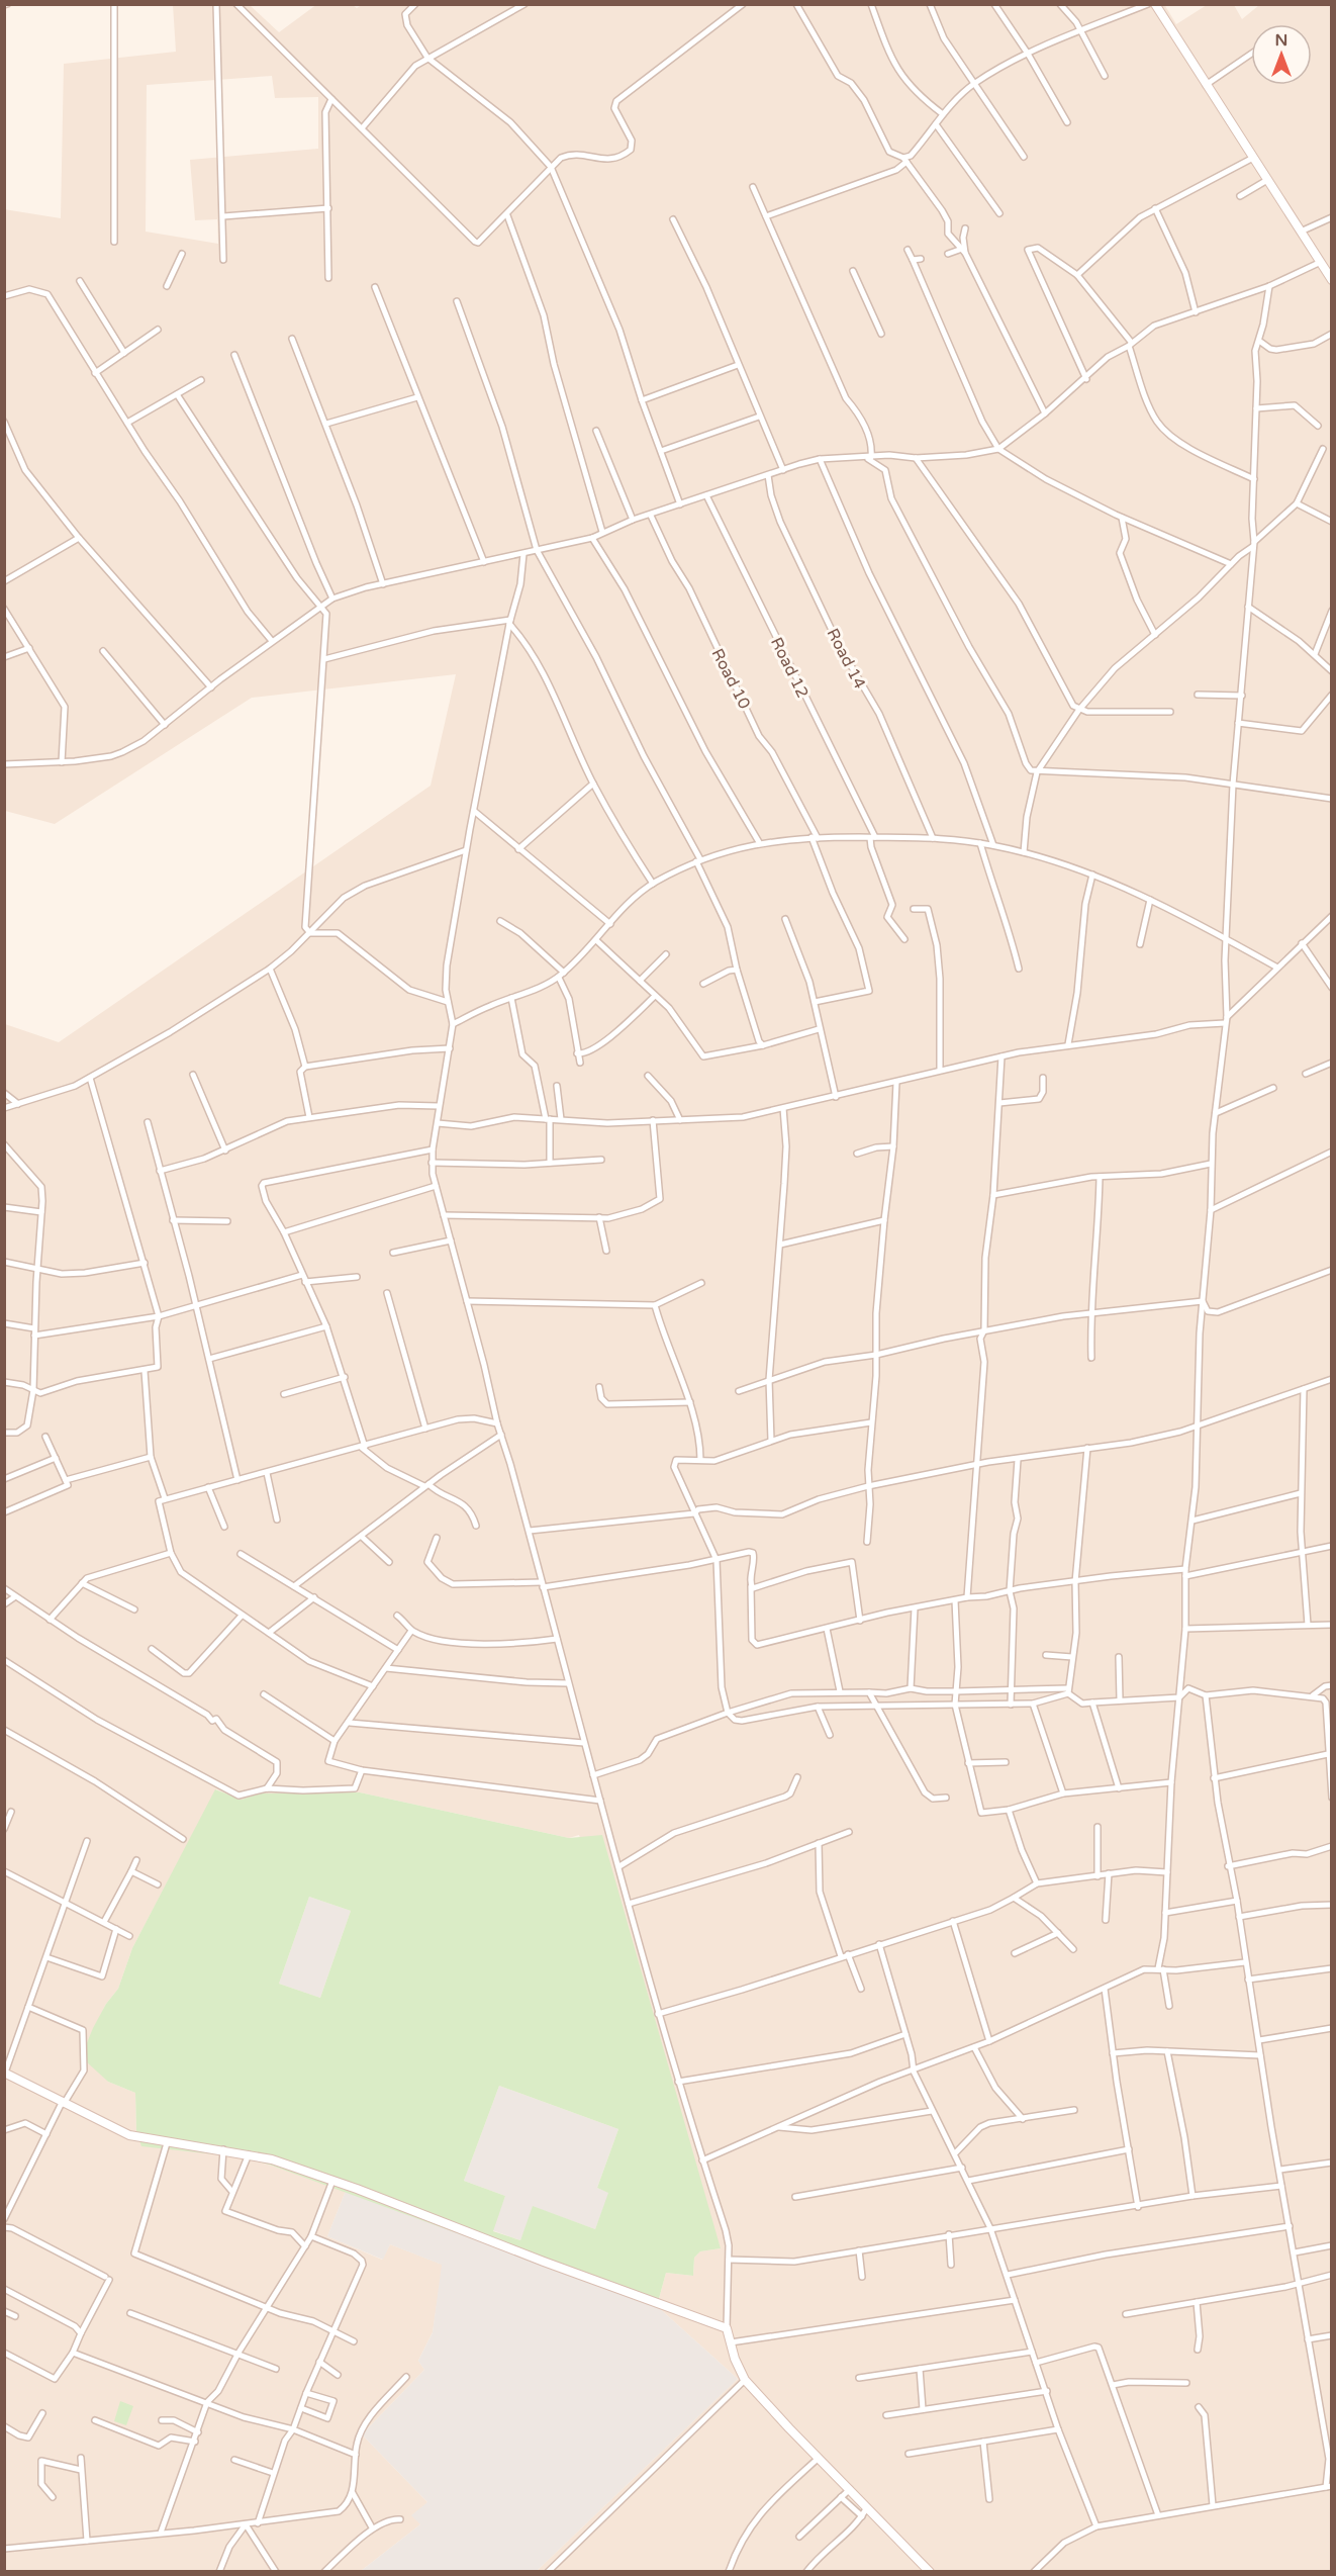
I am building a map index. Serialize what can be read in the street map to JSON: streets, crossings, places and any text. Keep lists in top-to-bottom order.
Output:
{
  "streets": {
    "street": ["Road 14", "Road 12", "Road 10"]
  },
  "north": "top"
}
